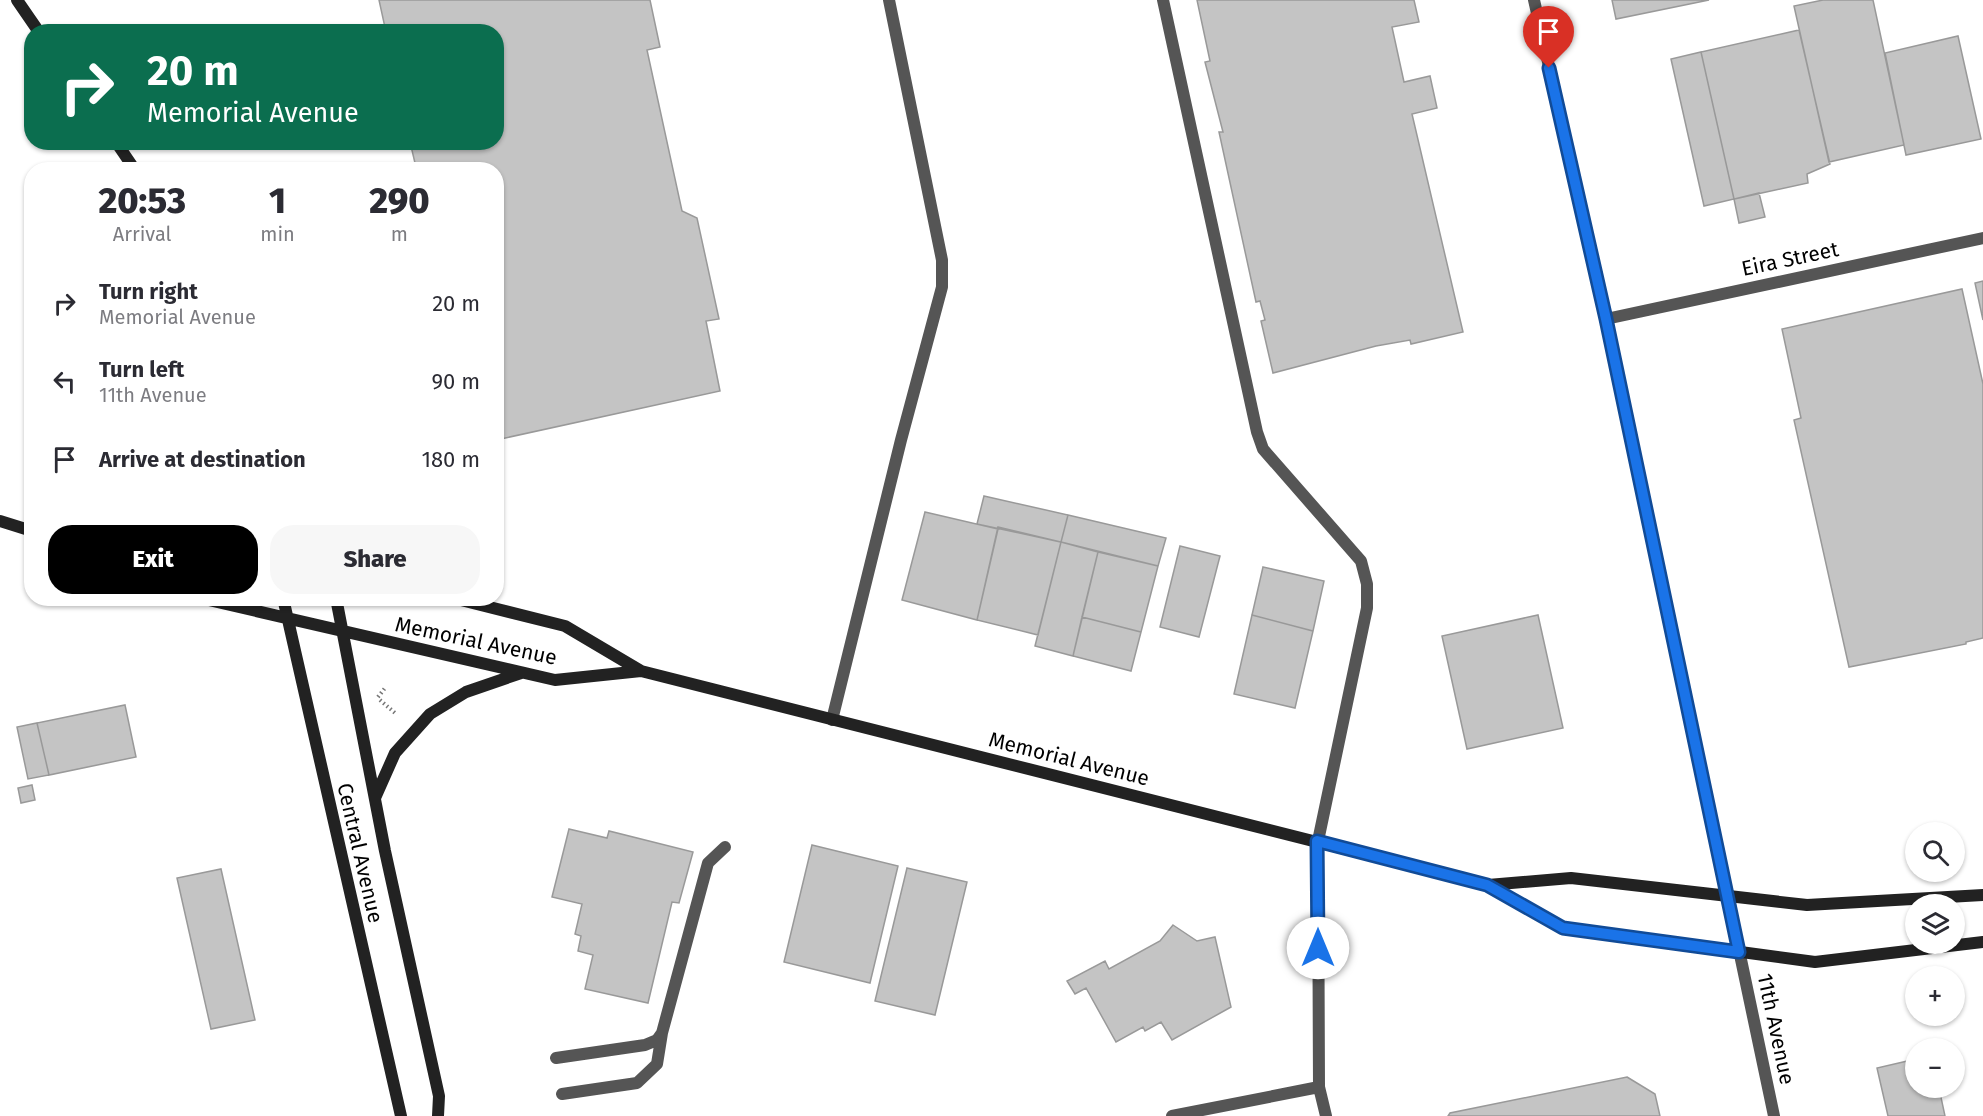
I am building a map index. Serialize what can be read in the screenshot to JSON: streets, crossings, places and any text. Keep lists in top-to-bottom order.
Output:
{
  "streets": {
    "main road": ["Memorial Avenue", "Central Avenue"],
    "street": ["Eira Street", "11th Avenue"]
  },
  "crossings": [
    ["Eira Street", "11th Avenue"],
    ["Memorial Avenue", "Central Avenue"],
    ["Memorial Avenue", "11th Avenue"]
  ],
  "page": {
    "turn": ["20 m", "Memorial Avenue"],
    "eta": [
      "20:53",
      "Arrival",
      "1",
      "min",
      "290",
      "m"
    ],
    "list": [
      {
        "name": "Turn right",
        "note": "Memorial Avenue",
        "value": "20 m"
      },
      {
        "name": "Turn left",
        "note": "11th Avenue",
        "value": "90 m"
      },
      {
        "name": "Arrive at destination",
        "value": "180 m"
      }
    ],
    "buttons": ["Exit", "Share"],
    "map_buttons": ["+", "−"]
  }
}
